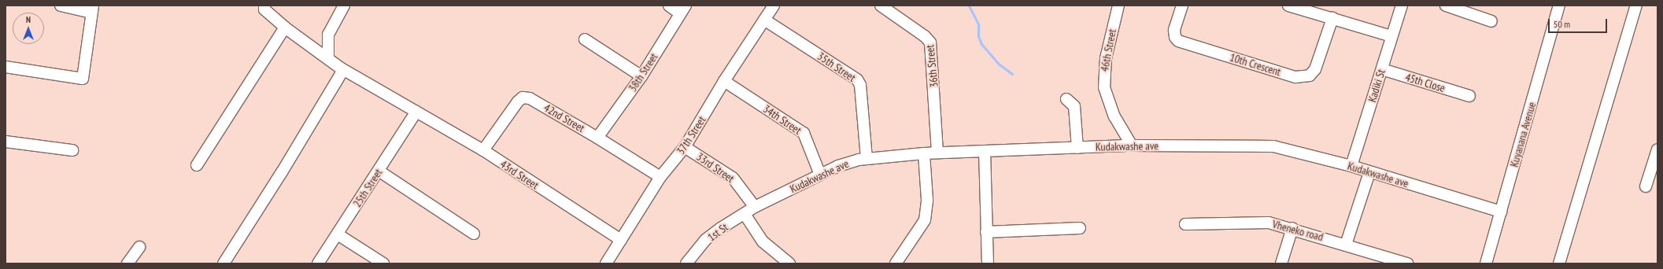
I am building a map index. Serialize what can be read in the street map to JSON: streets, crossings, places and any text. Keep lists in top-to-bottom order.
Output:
{
  "streets": {
    "street": [
      "46th Street",
      "10th Crescent",
      "36th Street",
      "35th Street",
      "38th Street",
      "45th Close",
      "Kadiki St",
      "42nd Street",
      "34th Street",
      "Kuyanana Avenue",
      "37th Street",
      "Kudakwashe ave",
      "33rd Street",
      "43rd Street",
      "25th Street",
      "Vheneko road",
      "1st St"
    ]
  },
  "crossings": [
    ["46th Street", "Kudakwashe ave"],
    ["36th Street", "Kudakwashe ave"],
    ["35th Street", "37th Street"],
    ["35th Street", "Kudakwashe ave"],
    ["38th Street", "42nd Street"],
    ["45th Close", "Kadiki St"],
    ["Kadiki St", "Kudakwashe ave"],
    ["42nd Street", "37th Street"],
    ["42nd Street", "43rd Street"],
    ["34th Street", "37th Street"],
    ["34th Street", "Kudakwashe ave"],
    ["Kuyanana Avenue", "Kudakwashe ave"],
    ["37th Street", "33rd Street"],
    ["37th Street", "43rd Street"],
    ["Kudakwashe ave", "33rd Street"],
    ["Kudakwashe ave", "1st St"],
    ["33rd Street", "1st St"],
    ["43rd Street", "25th Street"]
  ],
  "scale_bar": "50 m",
  "north": "top"
}
